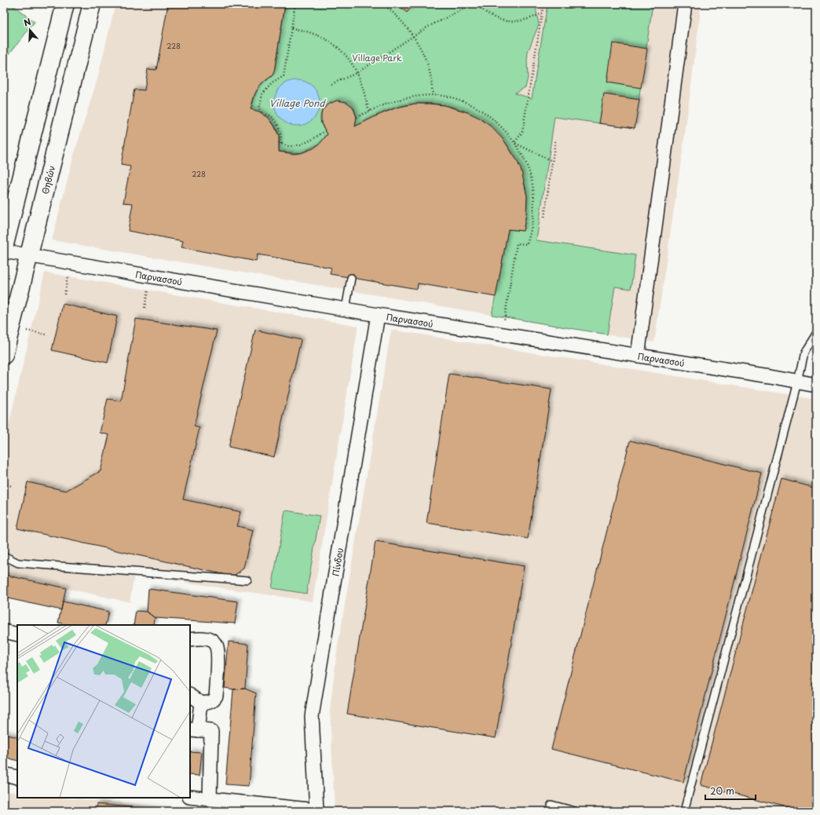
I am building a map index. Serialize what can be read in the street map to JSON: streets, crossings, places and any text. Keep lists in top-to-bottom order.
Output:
{
  "streets": {
    "main road": ["Θηβών"],
    "street": ["Παρνασσού", "Πίνδου"]
  },
  "crossings": [
    ["Θηβών", "Παρνασσού"],
    ["Παρνασσού", "Πίνδου"]
  ],
  "water": ["Village Pond"],
  "parks": ["Village Park"],
  "house_numbers": ["228", "228"],
  "scale_bar": "20 m",
  "north": "top"
}
